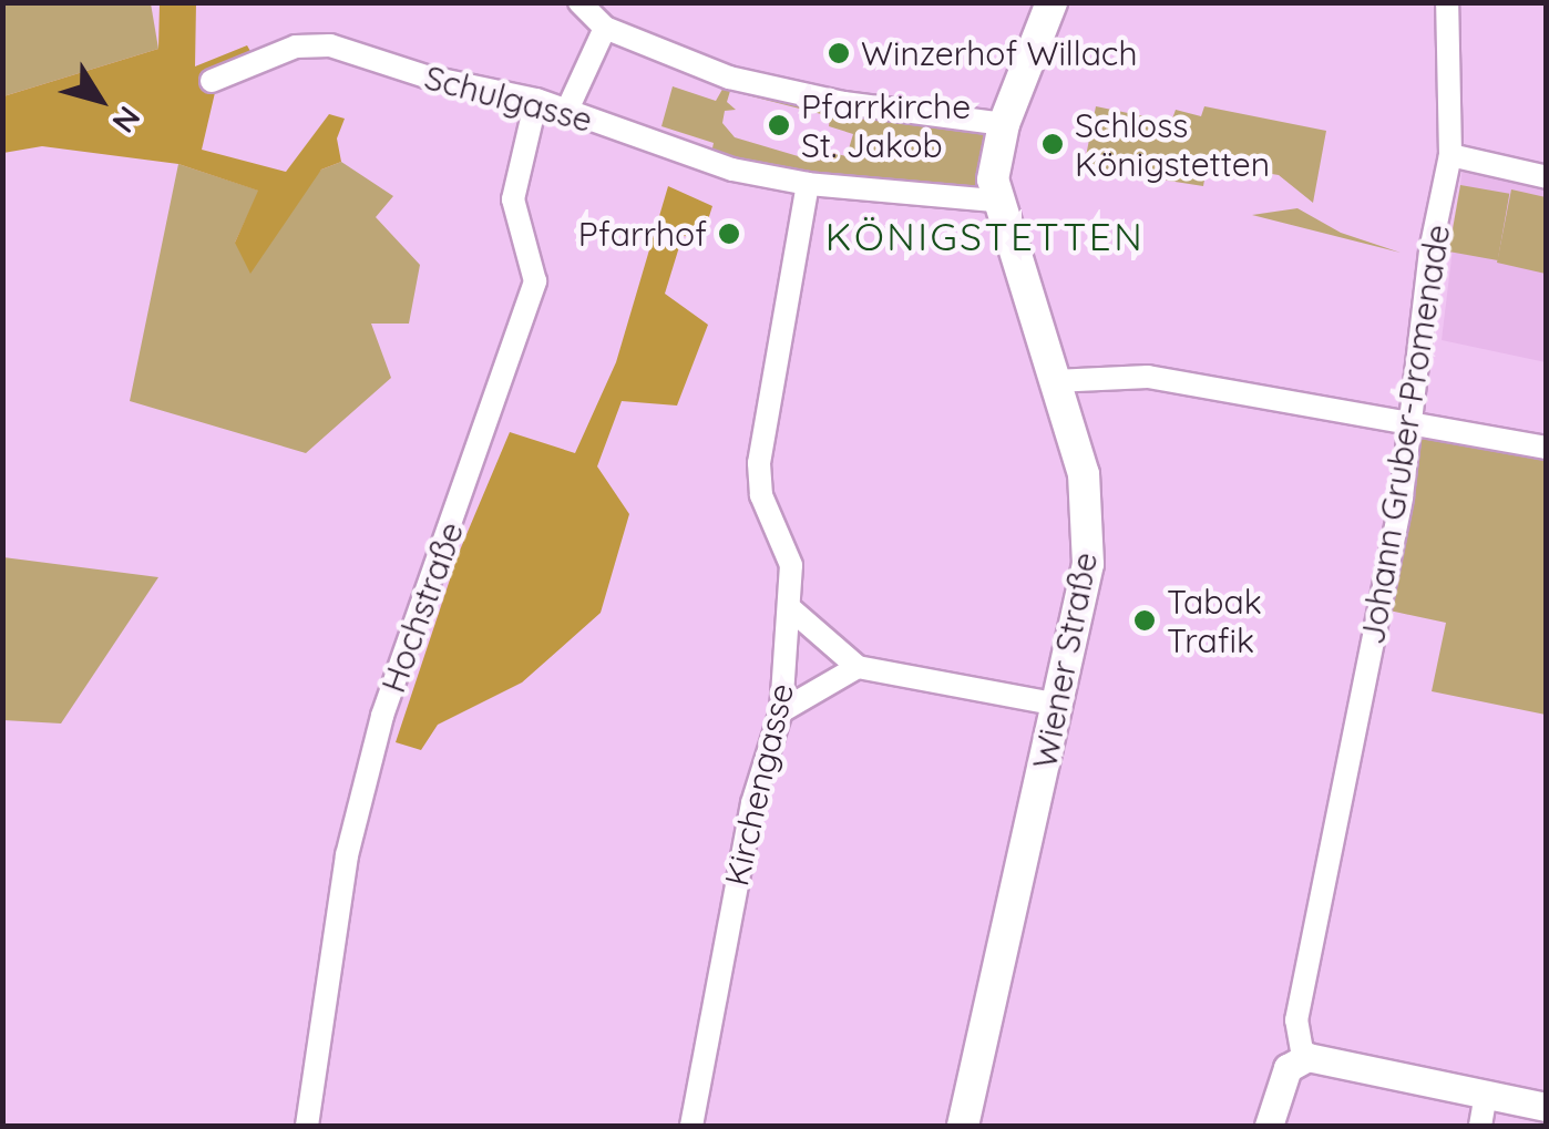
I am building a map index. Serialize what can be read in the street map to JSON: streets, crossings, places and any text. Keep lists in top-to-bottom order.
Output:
{
  "streets": {
    "main road": ["Wiener Straße"],
    "street": [
      "Schulgasse",
      "Johann Gruber-Promenade",
      "Hochstraße",
      "Kirchengasse"
    ]
  },
  "crossings": [
    ["Schulgasse", "Hochstraße"],
    ["Schulgasse", "Wiener Straße"],
    ["Schulgasse", "Kirchengasse"]
  ],
  "districts": ["KÖNIGSTETTEN"],
  "places": [
    "Winzerhof Willach",
    "Pfarrkirche St. Jakob",
    "Schloss Königstetten",
    "Pfarrhof",
    "Tabak Trafik"
  ],
  "north": "bottom right"
}
